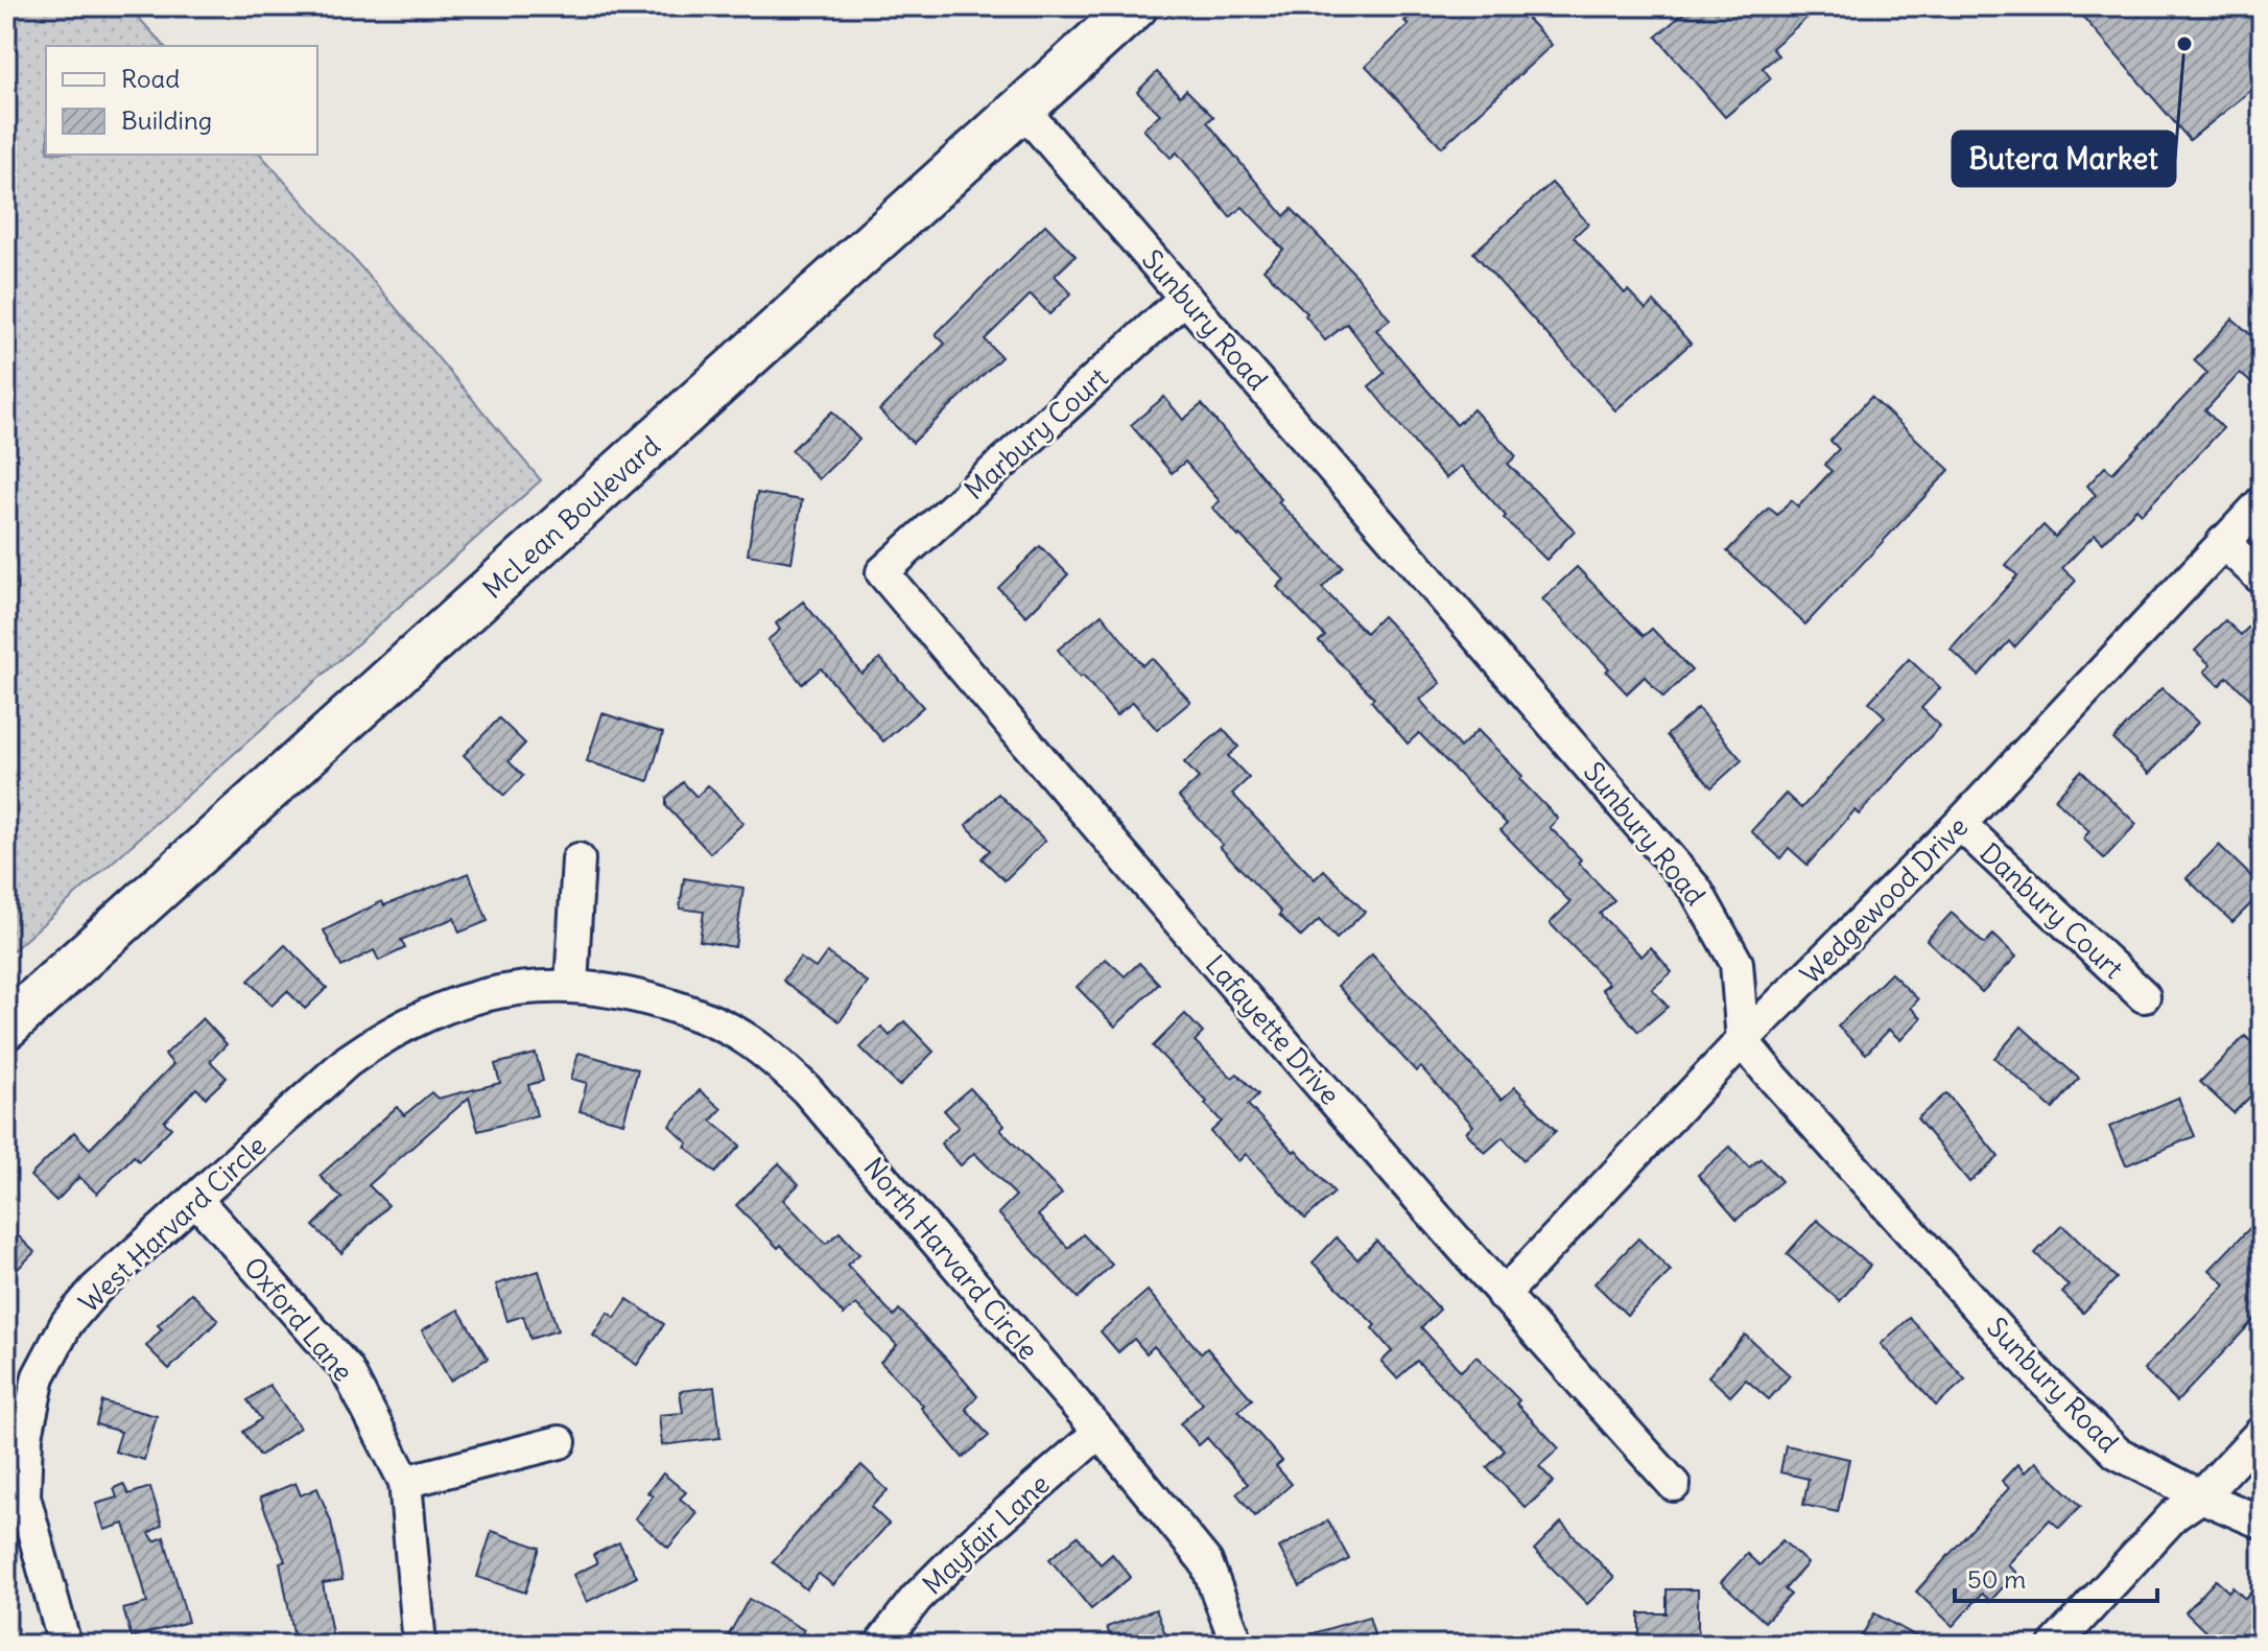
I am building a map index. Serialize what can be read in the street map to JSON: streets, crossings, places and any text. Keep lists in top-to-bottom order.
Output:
{
  "streets": {
    "main road": ["McLean Boulevard"],
    "street": [
      "Sunbury Road",
      "Marbury Court",
      "Wedgewood Drive",
      "Danbury Court",
      "Lafayette Drive",
      "West Harvard Circle",
      "North Harvard Circle",
      "Oxford Lane",
      "Mayfair Lane"
    ]
  },
  "crossings": [
    ["Sunbury Road", "Marbury Court"],
    ["Sunbury Road", "McLean Boulevard"],
    ["Sunbury Road", "Wedgewood Drive"],
    ["Marbury Court", "Lafayette Drive"],
    ["Wedgewood Drive", "Danbury Court"],
    ["Wedgewood Drive", "Lafayette Drive"],
    ["West Harvard Circle", "North Harvard Circle"],
    ["West Harvard Circle", "Oxford Lane"],
    ["North Harvard Circle", "Mayfair Lane"]
  ],
  "places": ["Butera Market"],
  "legend": ["Road", "Building"],
  "scale_bar": "50 m"
}
